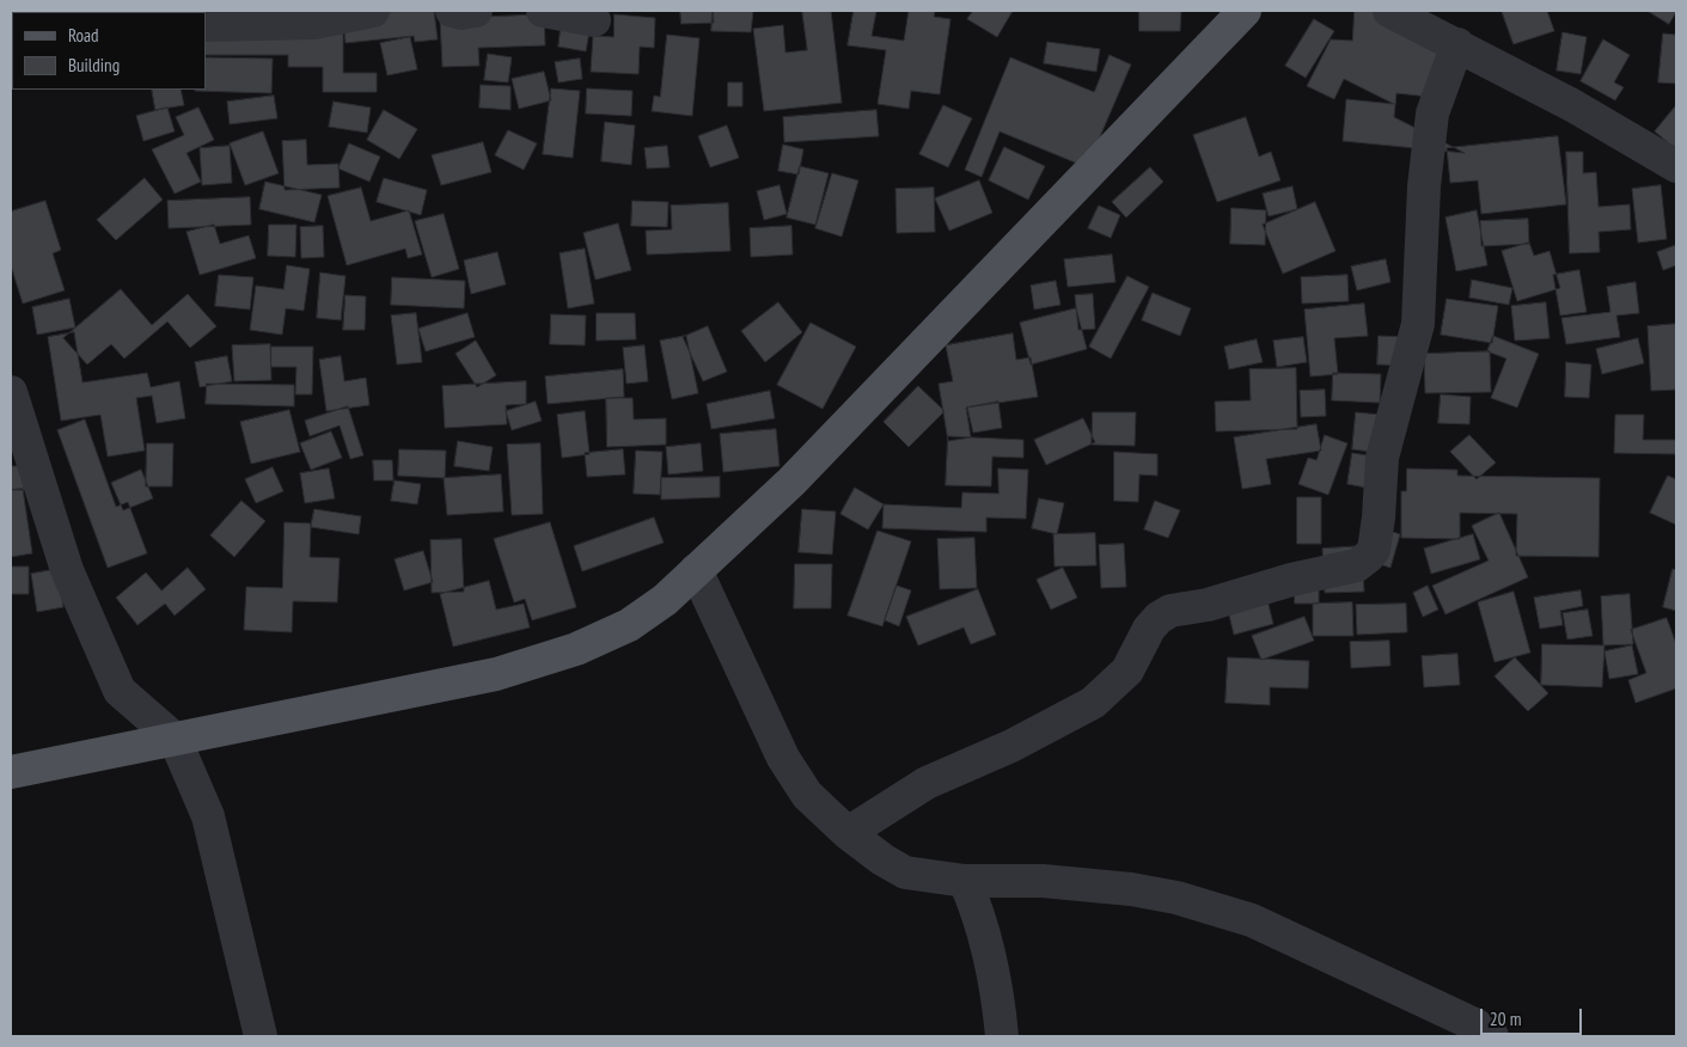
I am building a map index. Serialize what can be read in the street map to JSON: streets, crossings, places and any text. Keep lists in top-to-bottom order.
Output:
{
  "legend": ["Road", "Building"],
  "scale_bar": "20 m"
}
